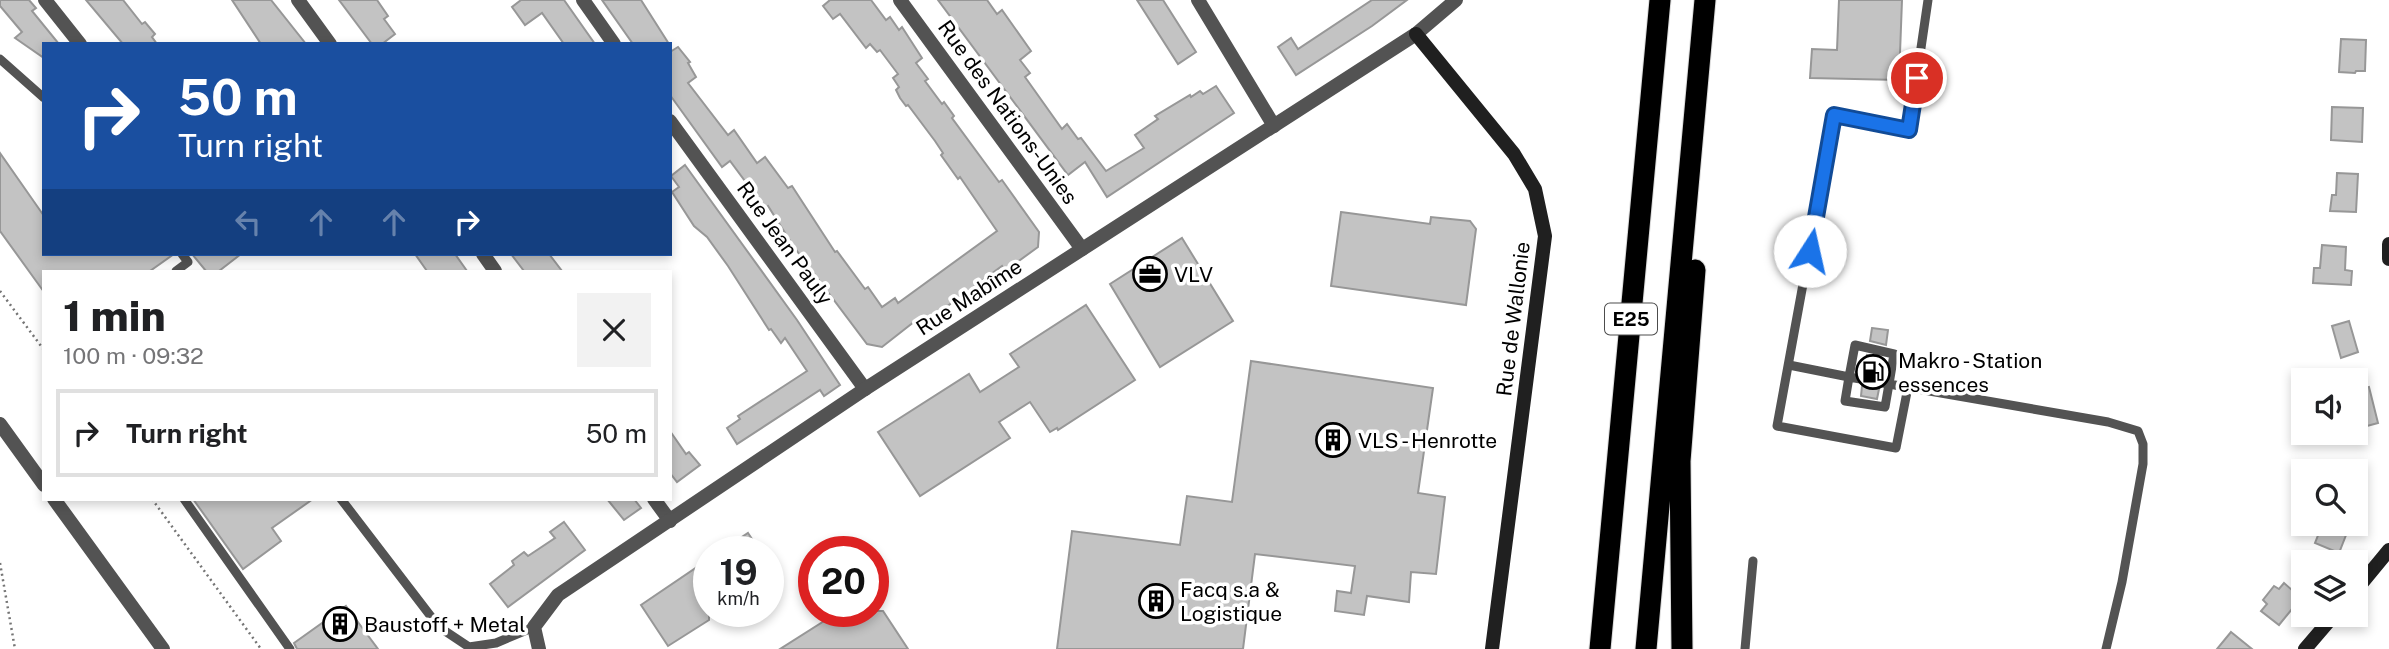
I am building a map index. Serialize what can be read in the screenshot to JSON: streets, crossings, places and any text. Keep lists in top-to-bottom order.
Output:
{
  "streets": {
    "highway": ["E25"],
    "street": [
      "Rue des Nations-Unies",
      "Rue Jean Pauly",
      "Rue Mabîme",
      "Rue de Wallonie"
    ]
  },
  "crossings": [
    ["Rue des Nations-Unies", "Rue Mabîme"],
    ["Rue Jean Pauly", "Rue Mabîme"],
    ["Rue Mabîme", "Rue de Wallonie"]
  ],
  "places": {
    "office": ["VLV"],
    "fuel station": ["Makro - Station essences"],
    "building": ["VLS - Henrotte", "Facq s.a & Logistique", "Baustoff + Metal"]
  },
  "page": {
    "turn": ["50 m", "Turn right"],
    "heading": ["1 min", "100 m · 09:32"],
    "list": [
      {
        "name": "Turn right",
        "value": "50 m"
      }
    ],
    "speed": "19 km/h",
    "limit": "20"
  }
}
